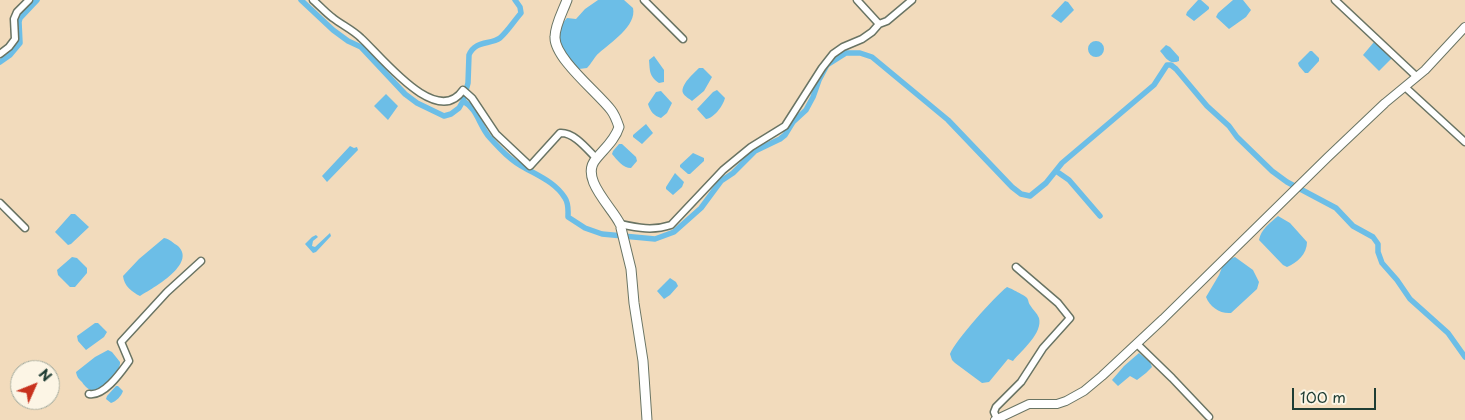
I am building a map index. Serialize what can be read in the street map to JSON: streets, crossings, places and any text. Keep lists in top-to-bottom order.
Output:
{
  "scale_bar": "100 m",
  "north": "top right"
}
